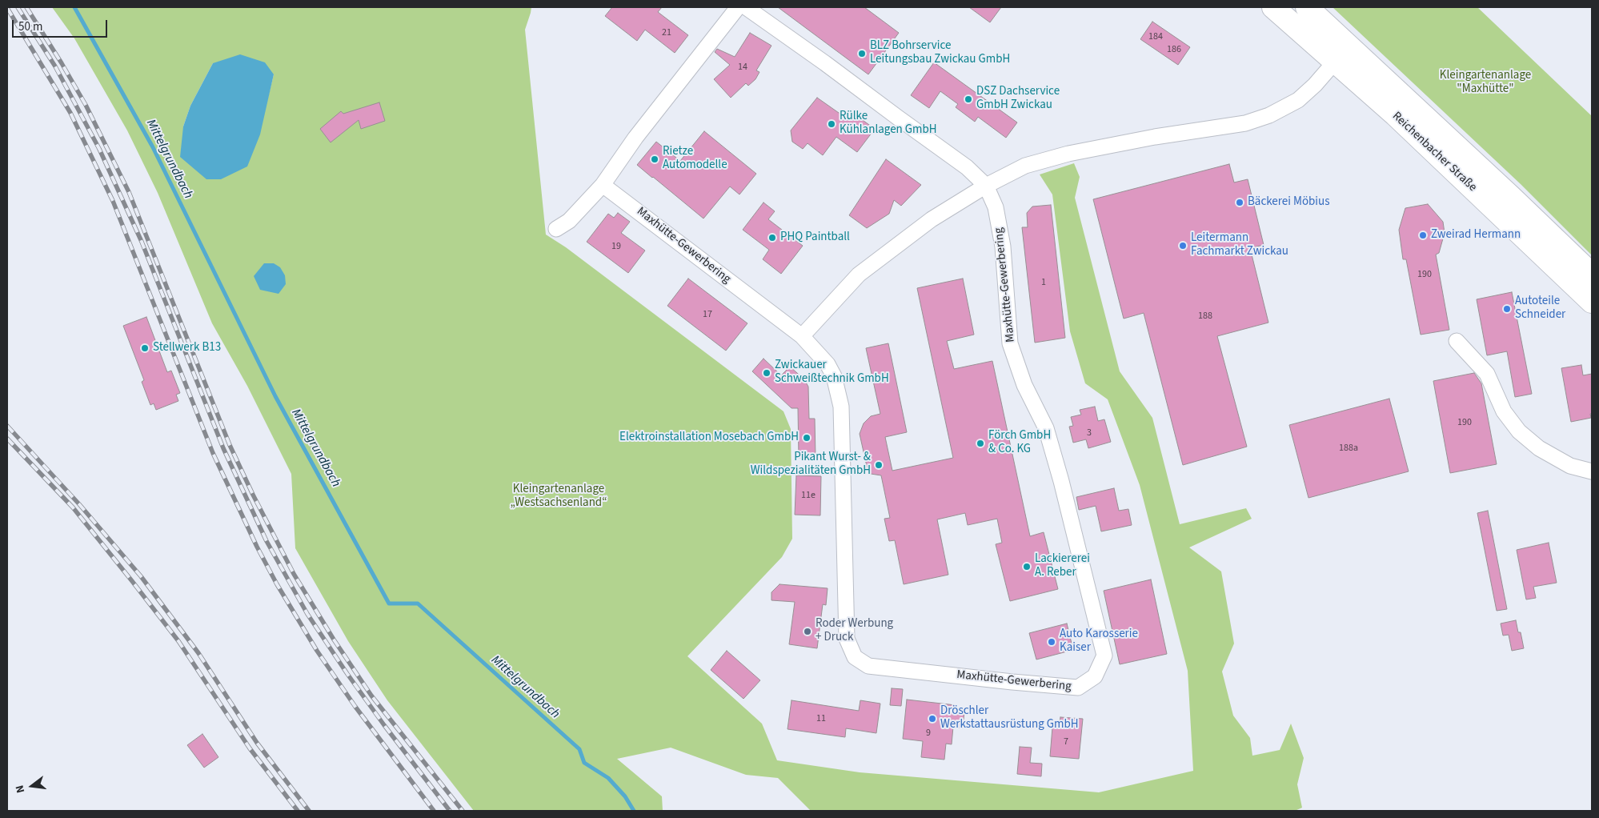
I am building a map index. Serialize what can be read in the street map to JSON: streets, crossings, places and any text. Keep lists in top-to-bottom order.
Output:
{
  "streets": {
    "main road": ["Reichenbacher Straße"],
    "street": ["Maxhütte-Gewerbering"]
  },
  "water": ["Mittelgrundbach"],
  "parks": ["Kleingartenanlage \"Maxhütte\"", "Kleingartenanlage „Westsachsenland“"],
  "places": [
    "BLZ Bohrservice Leitungsbau Zwickau GmbH",
    "DSZ Dachservice GmbH Zwickau",
    "Rülke Kühlanlagen GmbH",
    "Rietze Automodelle",
    "Bäckerei Möbius",
    "Zweirad Hermann",
    "PHQ Paintball",
    "Leitermann Fachmarkt Zwickau",
    "Autoteile Schneider",
    "Stellwerk B13",
    "Zwickauer Schweißtechnik GmbH",
    "Elektroinstallation Mosebach GmbH",
    "Förch GmbH & Co. KG",
    "Pikant Wurst- & Wildspezialitäten GmbH",
    "Lackiererei A. Reber",
    "Roder Werbung + Druck",
    "Auto Karosserie Kaiser",
    "Dröschler Werkstattausrüstung GmbH"
  ],
  "house_numbers": [
    "21",
    "184",
    "186",
    "14",
    "19",
    "190",
    "1",
    "17",
    "188",
    "190",
    "3",
    "188a",
    "11e",
    "11",
    "9",
    "7"
  ],
  "scale_bar": "50 m",
  "north": "left"
}
